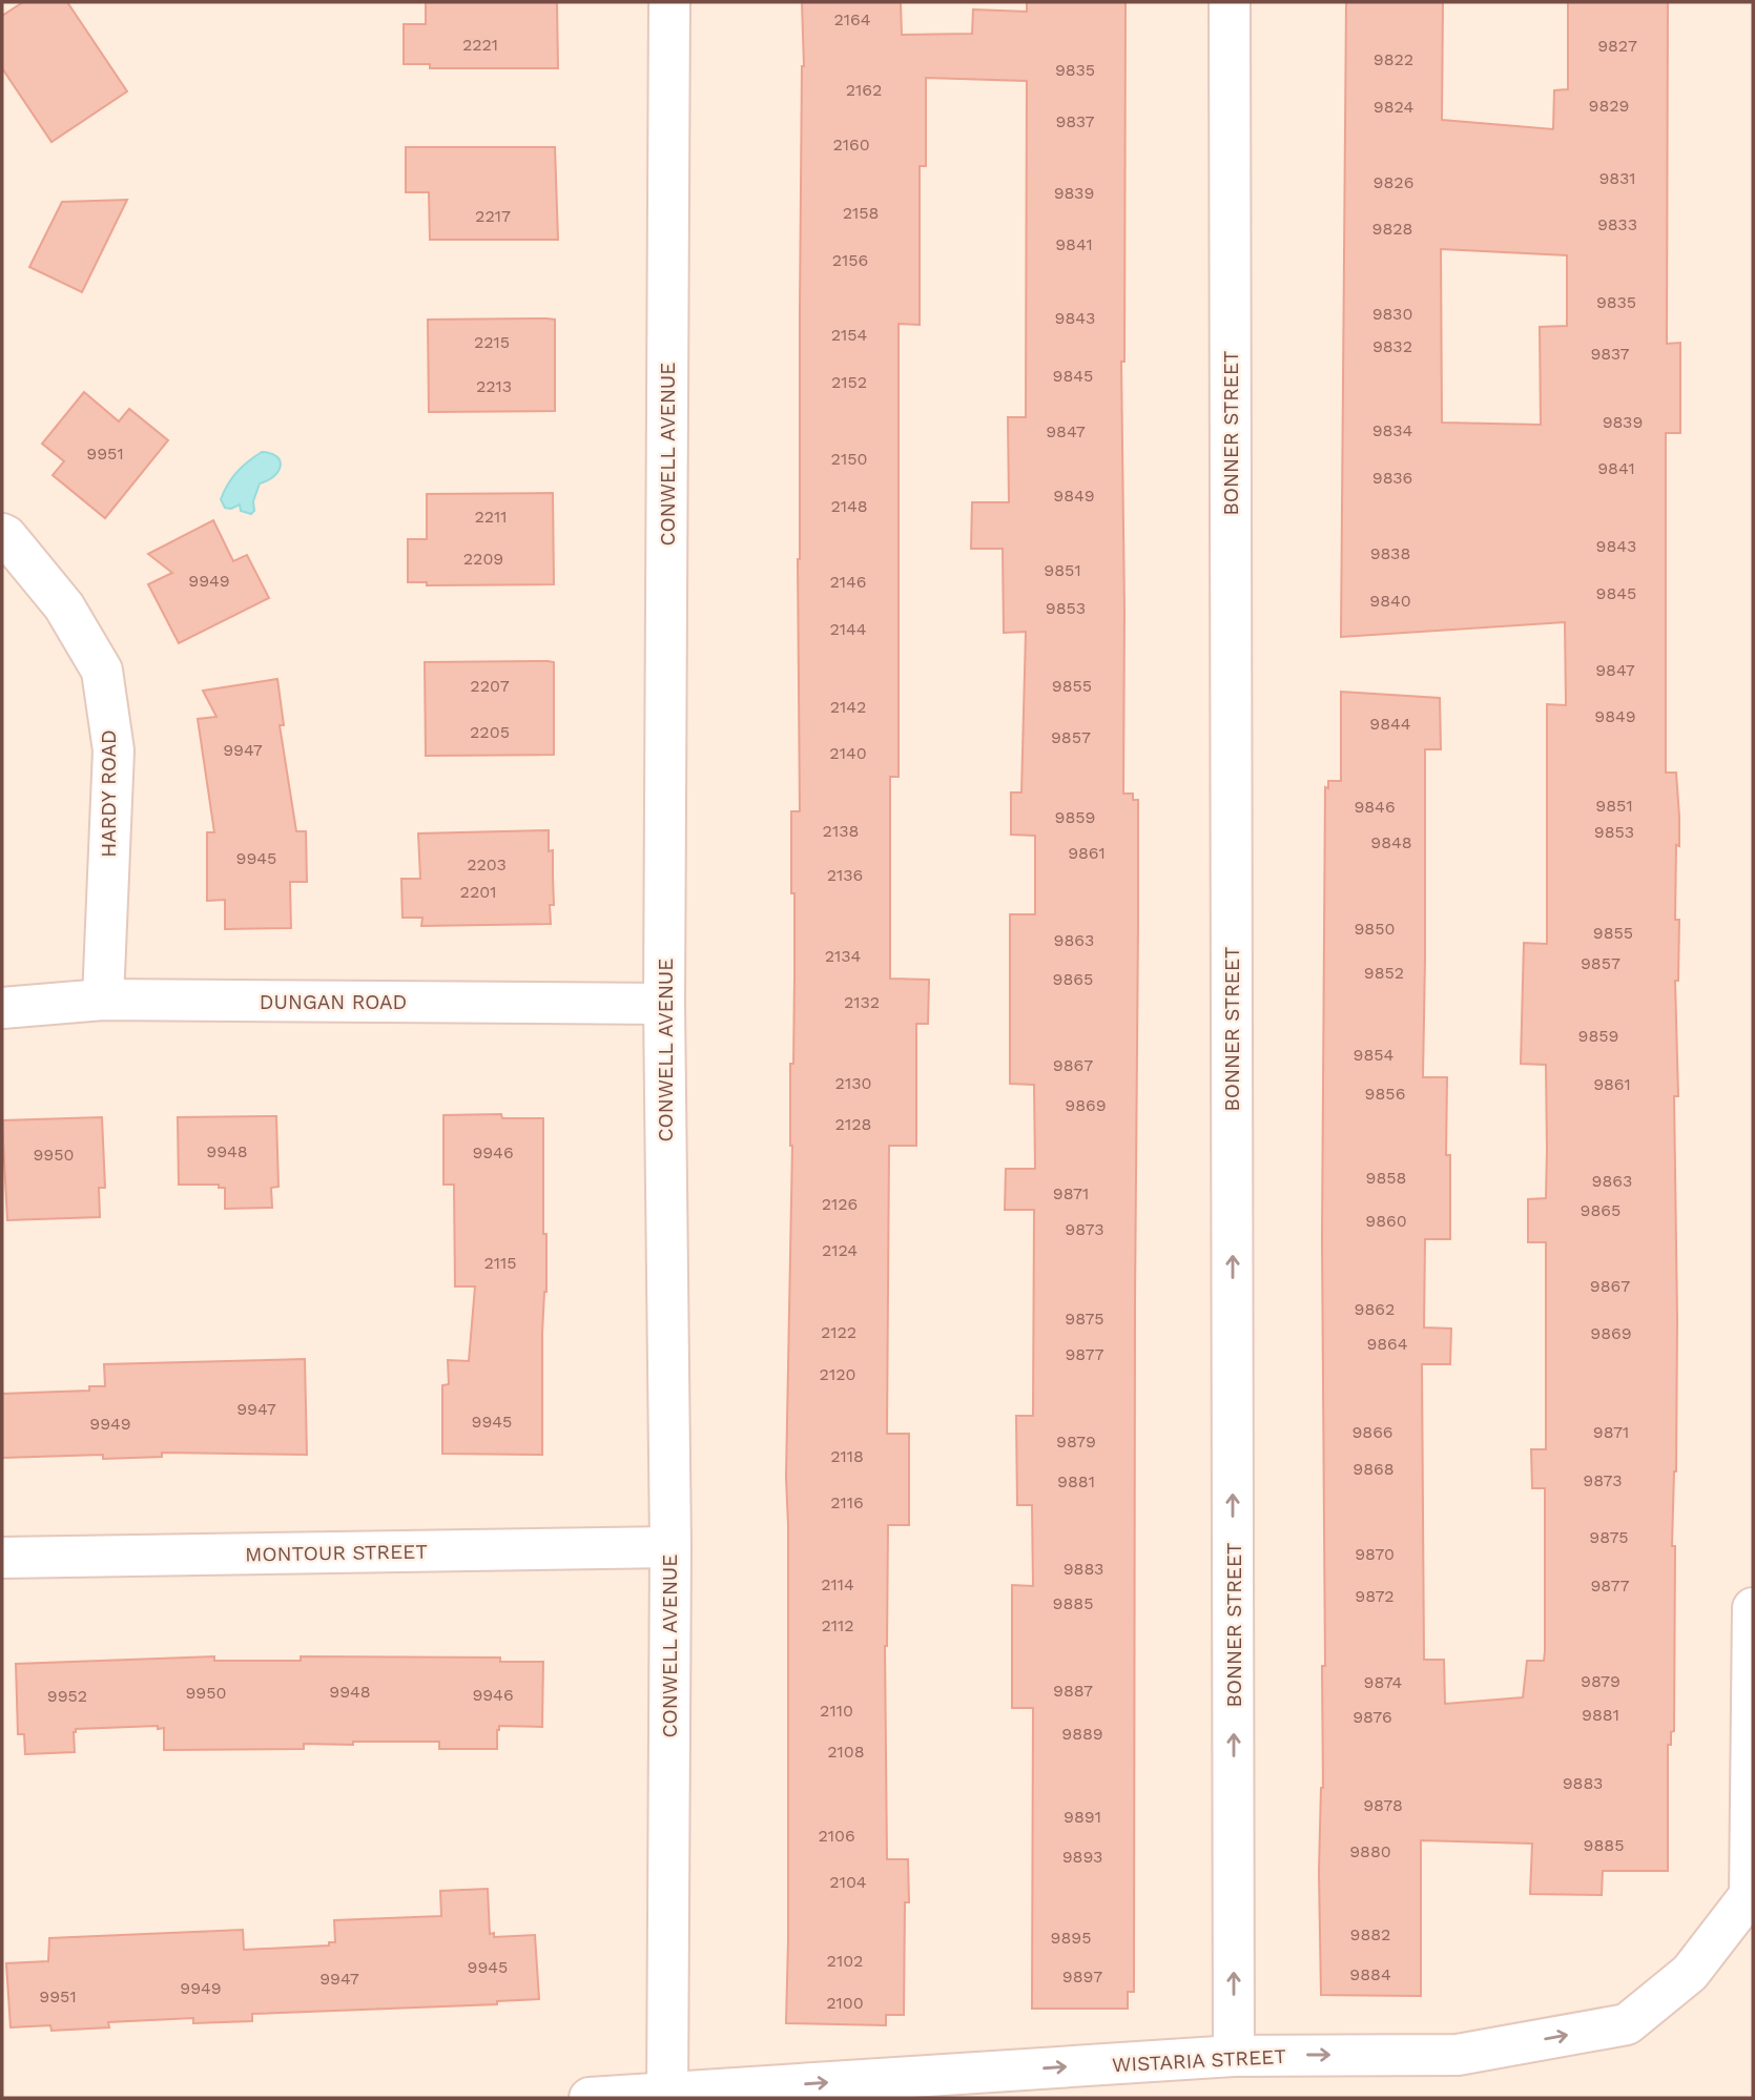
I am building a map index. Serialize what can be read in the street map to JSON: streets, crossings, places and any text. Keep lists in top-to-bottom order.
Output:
{
  "streets": {
    "street": [
      "BONNER STREET",
      "CONWELL AVENUE",
      "HARDY ROAD",
      "DUNGAN ROAD",
      "MONTOUR STREET",
      "WISTARIA STREET"
    ]
  },
  "crossings": [
    ["BONNER STREET", "WISTARIA STREET"],
    ["CONWELL AVENUE", "DUNGAN ROAD"],
    ["CONWELL AVENUE", "MONTOUR STREET"],
    ["CONWELL AVENUE", "WISTARIA STREET"],
    ["HARDY ROAD", "DUNGAN ROAD"]
  ],
  "one_way": ["BONNER STREET", "WISTARIA STREET"],
  "house_numbers": [
    "2164",
    "2221",
    "9827",
    "9822",
    "9835",
    "2162",
    "9829",
    "9824",
    "9837",
    "2160",
    "9831",
    "9826",
    "9839",
    "2158",
    "2217",
    "9833",
    "9828",
    "9841",
    "2156",
    "9835",
    "9830",
    "9843",
    "2154",
    "2215",
    "9832",
    "9837",
    "9845",
    "2152",
    "2213",
    "9839",
    "9834",
    "9847",
    "9951",
    "2150",
    "9841",
    "9836",
    "9849",
    "2148",
    "2211",
    "9843",
    "9838",
    "2209",
    "9851",
    "9949",
    "2146",
    "9845",
    "9840",
    "9853",
    "2144",
    "9847",
    "2207",
    "9855",
    "2142",
    "9849",
    "9844",
    "2205",
    "9857",
    "9947",
    "2140",
    "9851",
    "9846",
    "9859",
    "2138",
    "9853",
    "9848",
    "9861",
    "9945",
    "2203",
    "2136",
    "2201",
    "9850",
    "9855",
    "9863",
    "2134",
    "9857",
    "9852",
    "9865",
    "2132",
    "9859",
    "9854",
    "9867",
    "2130",
    "9861",
    "9856",
    "9869",
    "2128",
    "9948",
    "9946",
    "9950",
    "9858",
    "9863",
    "9871",
    "2126",
    "9865",
    "9860",
    "9873",
    "2124",
    "2115",
    "9867",
    "9862",
    "9875",
    "2122",
    "9869",
    "9864",
    "9877",
    "2120",
    "9947",
    "9945",
    "9949",
    "9866",
    "9871",
    "9879",
    "2118",
    "9868",
    "9873",
    "9881",
    "2116",
    "9875",
    "9870",
    "9883",
    "2114",
    "9877",
    "9872",
    "9885",
    "2112",
    "9879",
    "9874",
    "9887",
    "9948",
    "9950",
    "9946",
    "9952",
    "2110",
    "9881",
    "9876",
    "9889",
    "2108",
    "9883",
    "9878",
    "9891",
    "2106",
    "9885",
    "9880",
    "9893",
    "2104",
    "9882",
    "9895",
    "2102",
    "9945",
    "9884",
    "9897",
    "9947",
    "9949",
    "9951",
    "2100"
  ]
}
